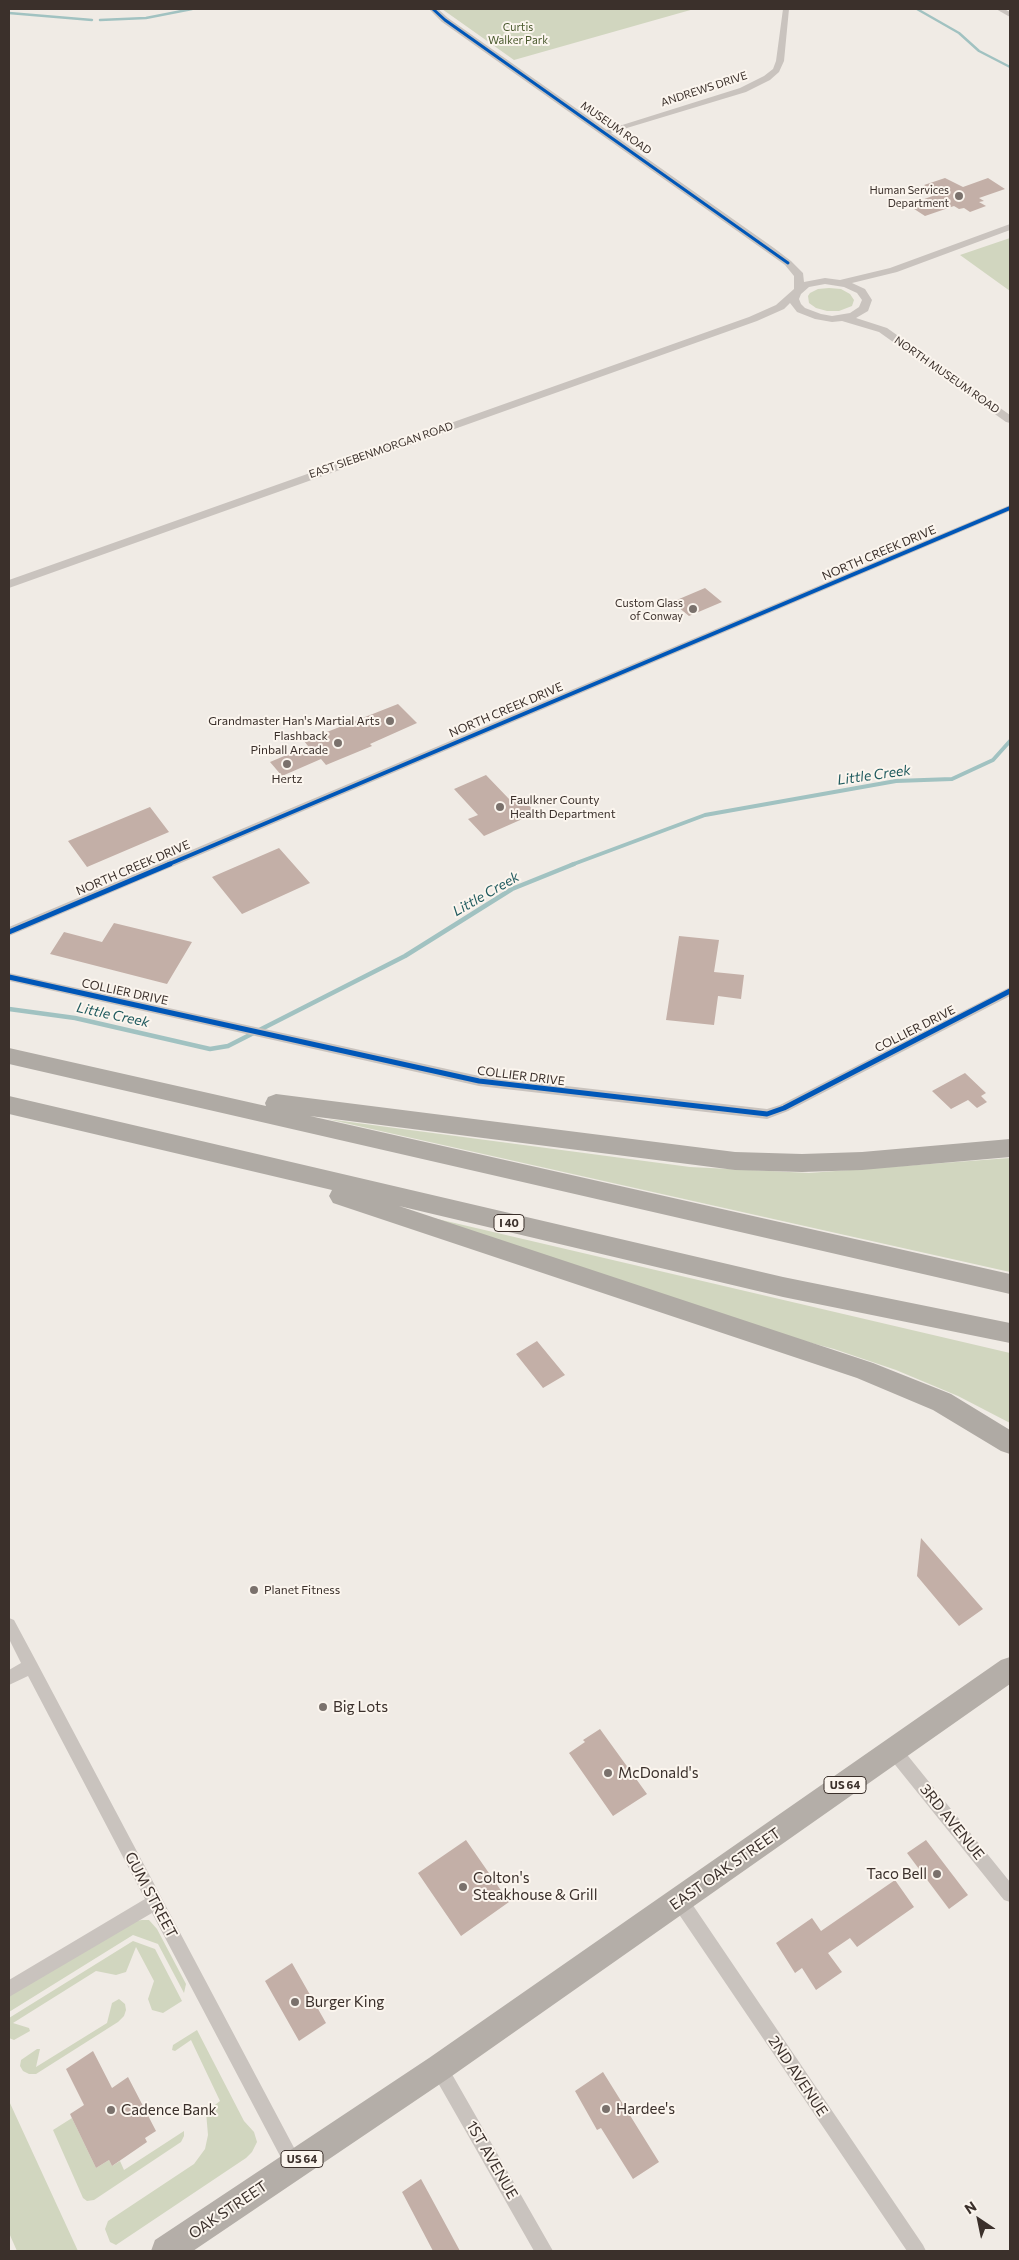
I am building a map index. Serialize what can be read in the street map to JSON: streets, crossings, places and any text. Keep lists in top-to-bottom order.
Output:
{
  "streets": {
    "highway": [
      "I 40",
      "US 64",
      "EAST OAK STREET",
      "OAK STREET"
    ],
    "street": [
      "ANDREWS DRIVE",
      "MUSEUM ROAD",
      "NORTH MUSEUM ROAD",
      "EAST SIEBENMORGAN ROAD",
      "NORTH CREEK DRIVE",
      "COLLIER DRIVE",
      "3RD AVENUE",
      "GUM STREET",
      "2ND AVENUE",
      "1ST AVENUE"
    ]
  },
  "crossings": [
    ["ANDREWS DRIVE", "MUSEUM ROAD"],
    ["MUSEUM ROAD", "NORTH MUSEUM ROAD"],
    ["MUSEUM ROAD", "EAST SIEBENMORGAN ROAD"],
    ["NORTH MUSEUM ROAD", "EAST SIEBENMORGAN ROAD"],
    ["3RD AVENUE", "EAST OAK STREET"],
    ["EAST OAK STREET", "2ND AVENUE"],
    ["EAST OAK STREET", "1ST AVENUE"],
    ["EAST OAK STREET", "OAK STREET"],
    ["GUM STREET", "OAK STREET"],
    ["1ST AVENUE", "OAK STREET"]
  ],
  "water": ["Little Creek"],
  "parks": ["Curtis Walker Park"],
  "places": [
    "Human Services Department",
    "Custom Glass of Conway",
    "Grandmaster Han's Martial Arts",
    "Flashback Pinball Arcade",
    "Hertz",
    "Faulkner County Health Department",
    "Planet Fitness",
    "Big Lots",
    "McDonald's",
    "Taco Bell",
    "Colton's Steakhouse & Grill",
    "Burger King",
    "Hardee's",
    "Cadence Bank"
  ],
  "north": "top left"
}
